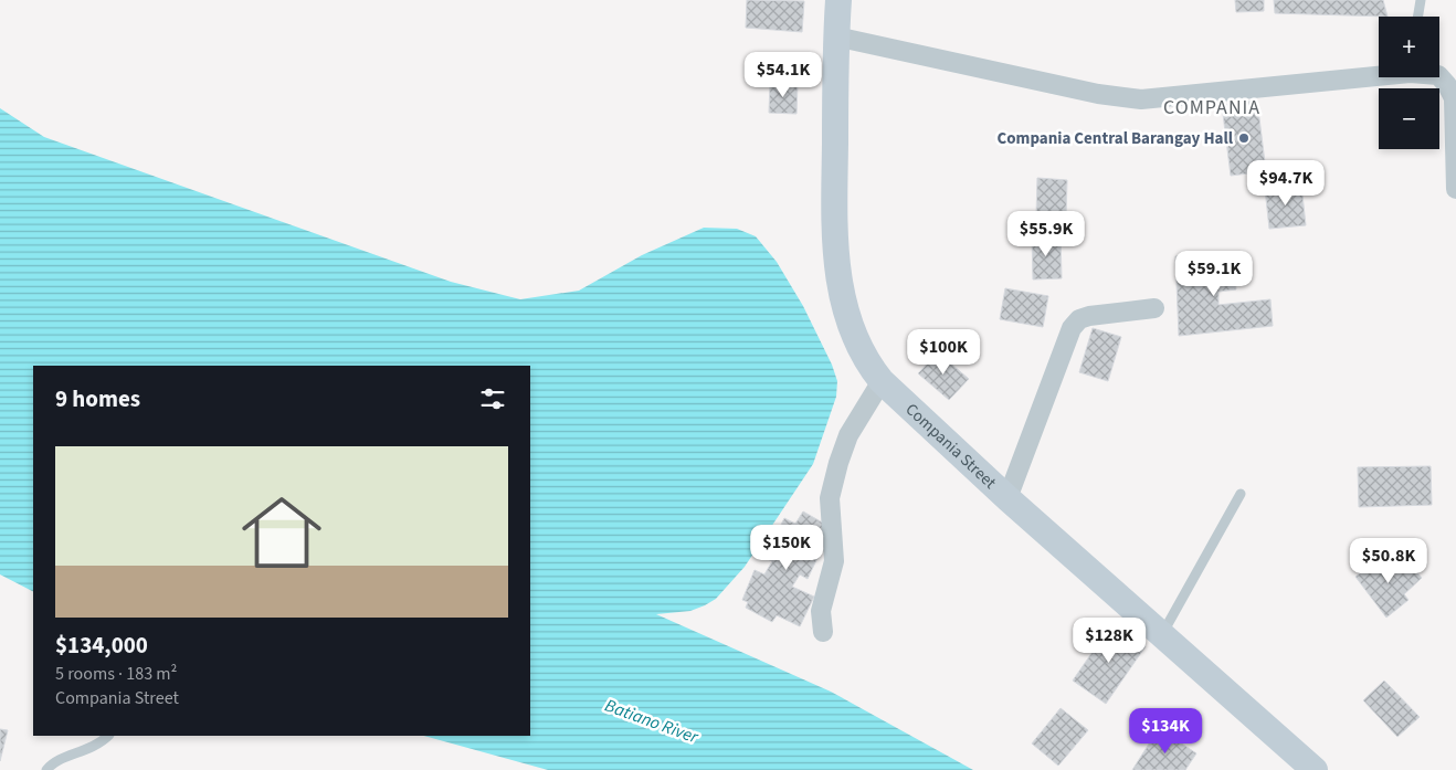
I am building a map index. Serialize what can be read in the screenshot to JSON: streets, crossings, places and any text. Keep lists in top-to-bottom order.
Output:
{
  "streets": {
    "street": ["Compania Street"]
  },
  "districts": ["COMPANIA"],
  "water": ["Batiano River"],
  "places": ["Compania Central Barangay Hall"],
  "page": {
    "map_buttons": ["+", "−"],
    "price": [
      "$54.1K",
      "$94.7K",
      "$55.9K",
      "$59.1K",
      "$100K",
      "$150K",
      "$50.8K",
      "$128K",
      "$134K"
    ],
    "heading": "9 homes",
    "list": [
      {
        "name": "$134,000",
        "note": "5 rooms · 183 m² · Compania Street"
      }
    ]
  }
}
